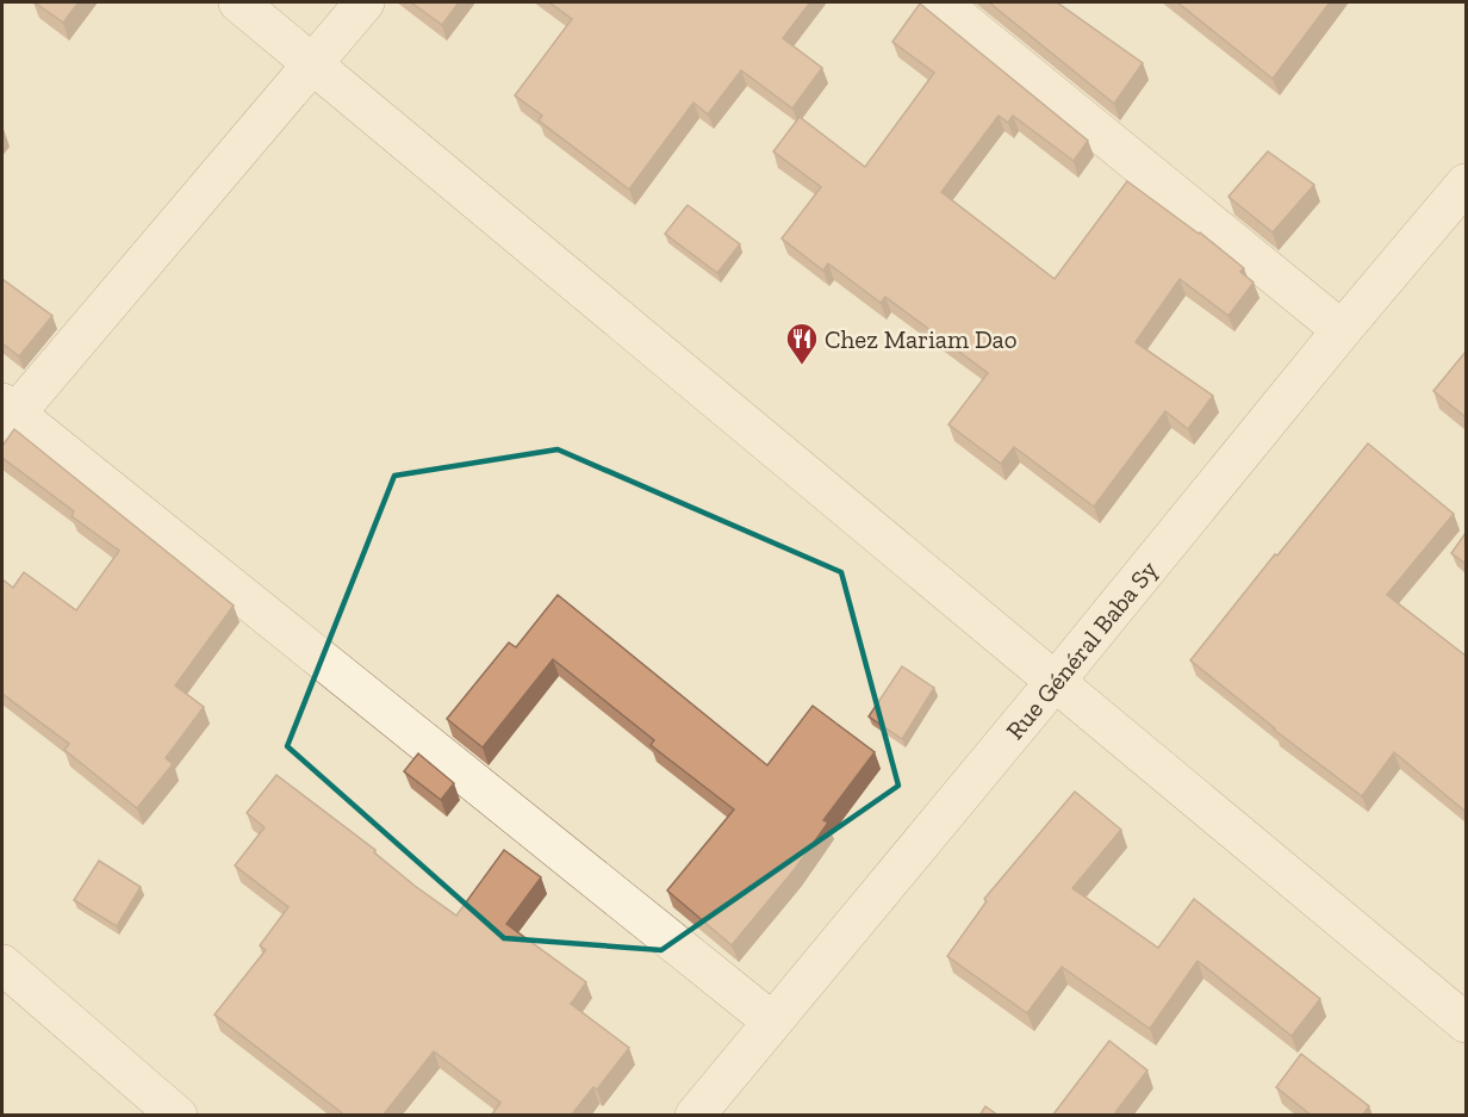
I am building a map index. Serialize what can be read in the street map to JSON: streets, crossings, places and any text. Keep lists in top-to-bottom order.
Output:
{
  "streets": {
    "street": ["Rue Général Baba Sy"]
  },
  "places": {
    "restaurant": ["Chez Mariam Dao"]
  }
}
